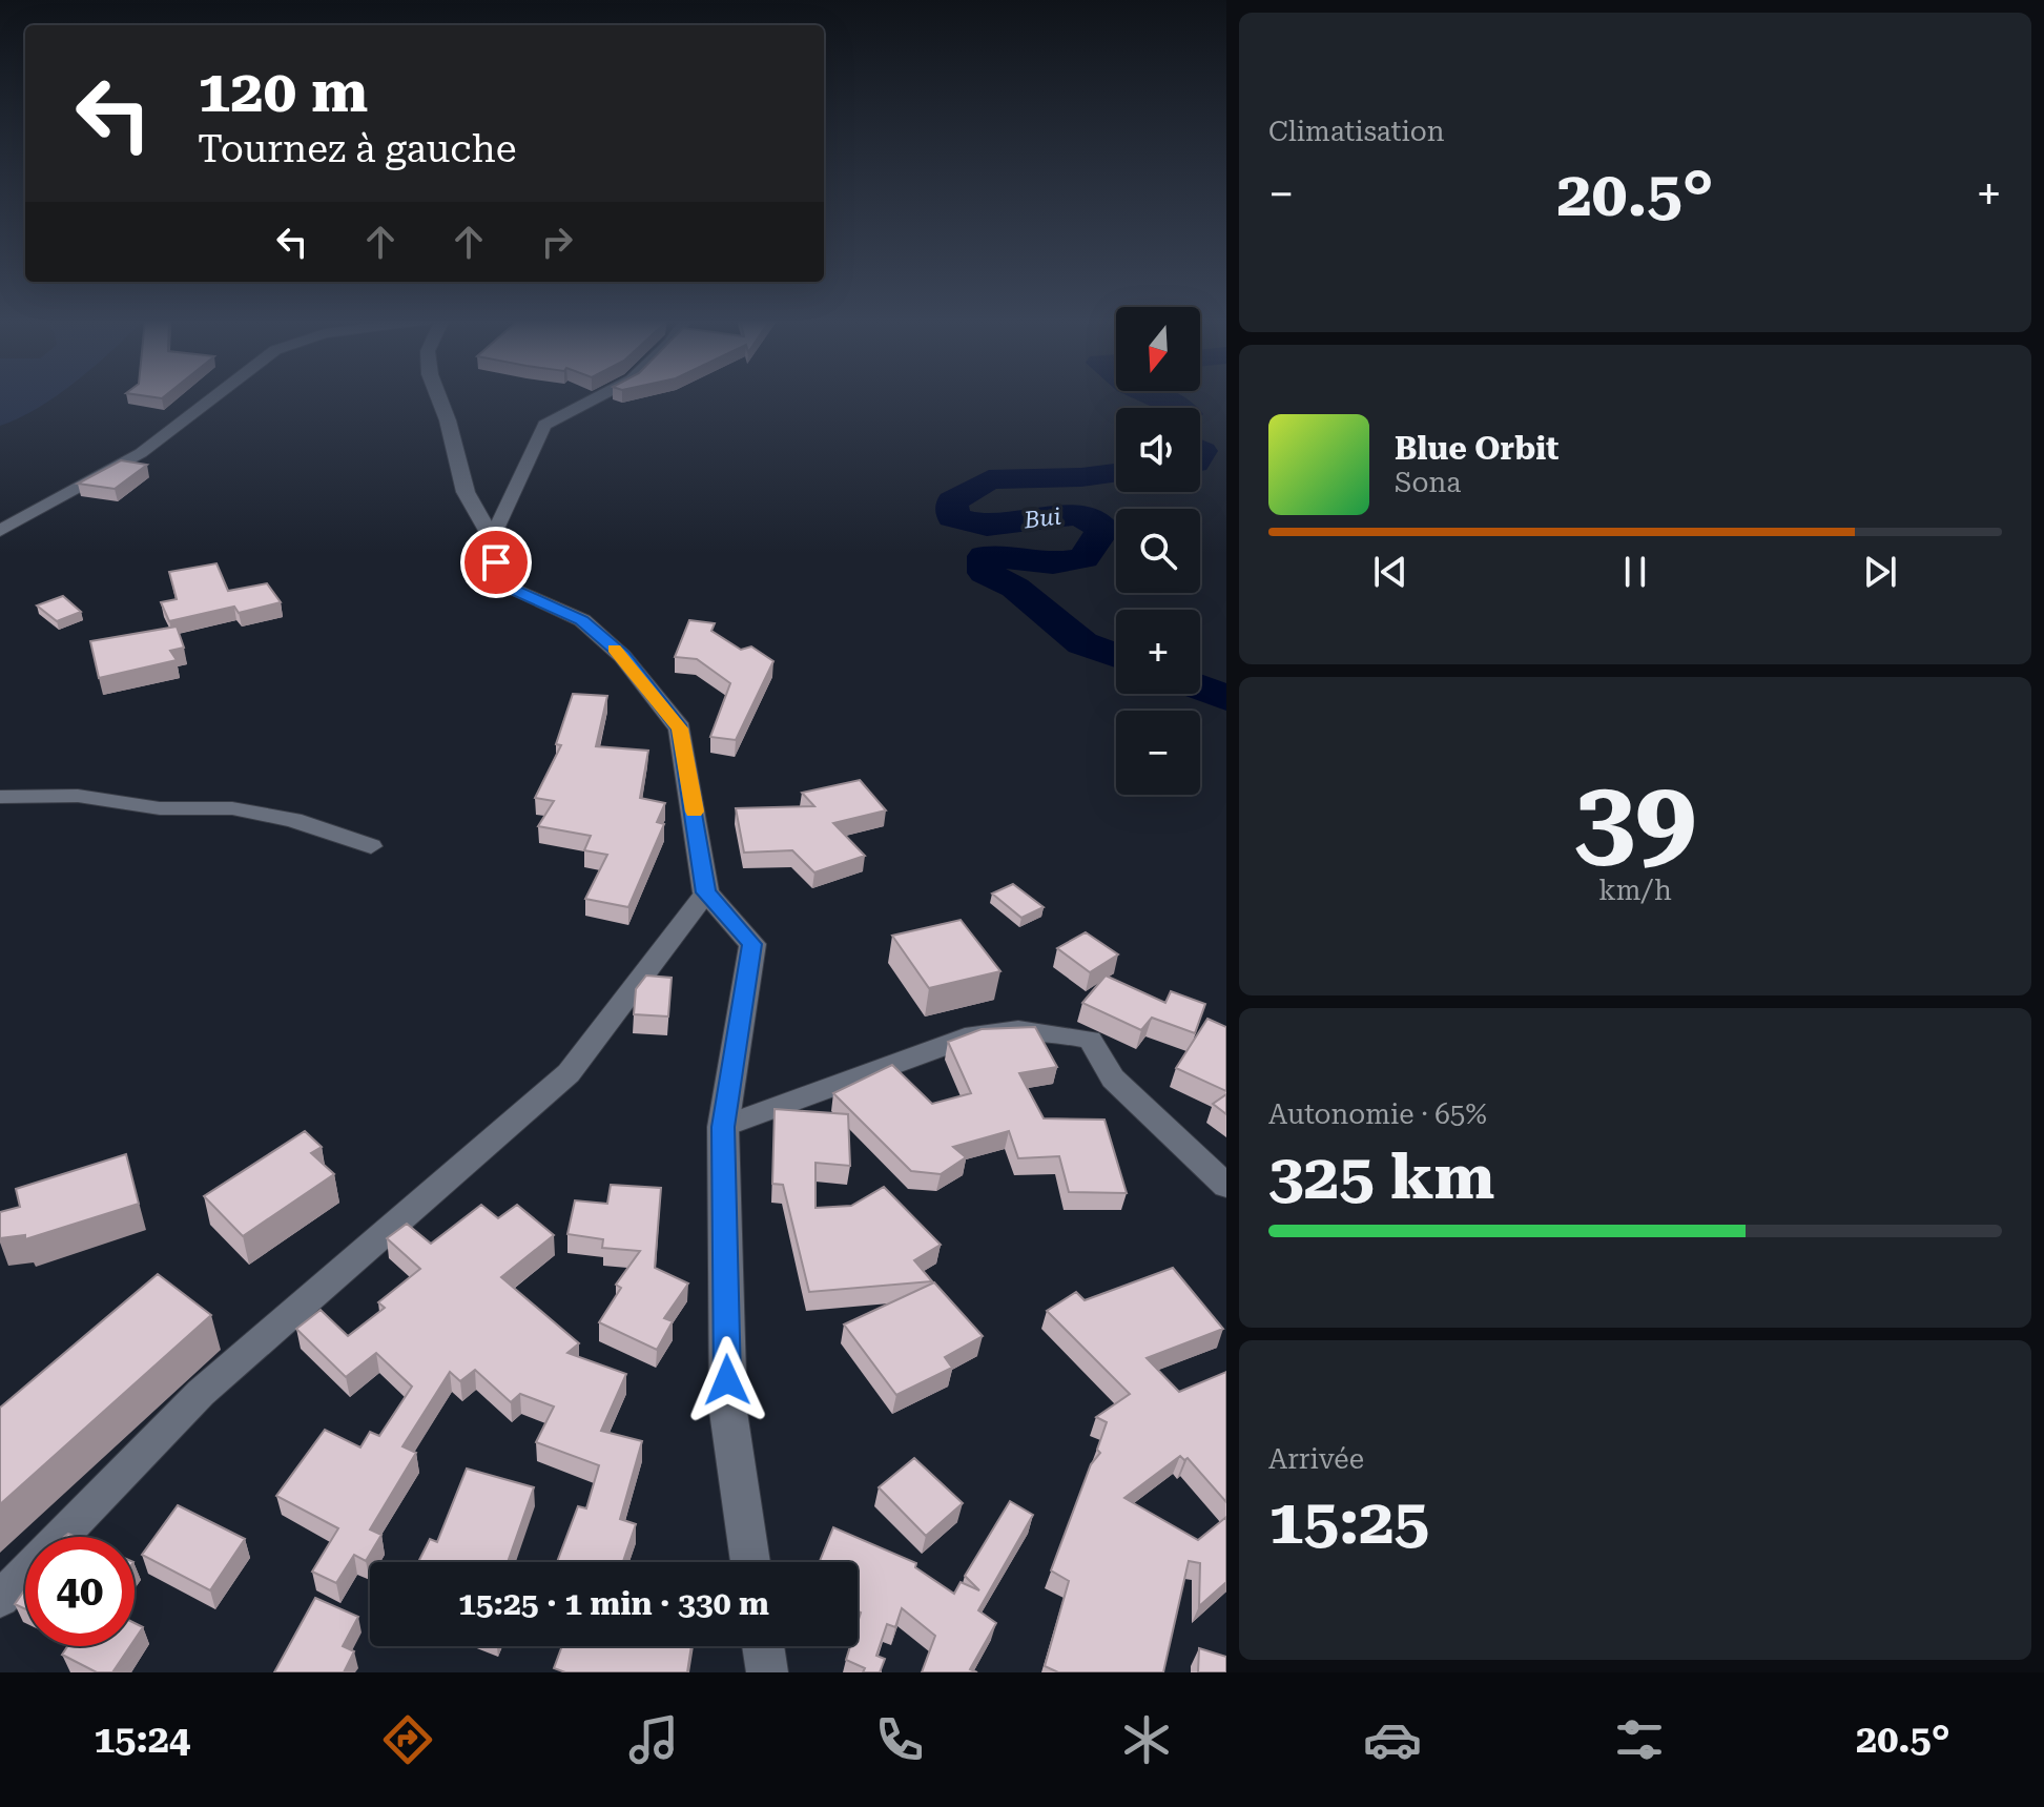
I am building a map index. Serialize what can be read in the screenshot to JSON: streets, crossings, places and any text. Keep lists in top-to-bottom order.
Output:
{
  "water": ["Bui"],
  "north": "bottom",
  "page": {
    "tile": [
      "Climatisation",
      ["39", "km/h"],
      ["Autonomie · 65%", "325 km"],
      ["Arrivée", "15:25"]
    ],
    "turn": ["120 m", "Tournez à gauche"],
    "heat": ["−", "20.5°", "+"],
    "map_buttons": ["+", "−"],
    "song": ["Blue Orbit", "Sona"],
    "limit": "40",
    "trip": "15:25 · 1 min · 330 m",
    "tabs": ["15:24", "20.5°"]
  }
}
